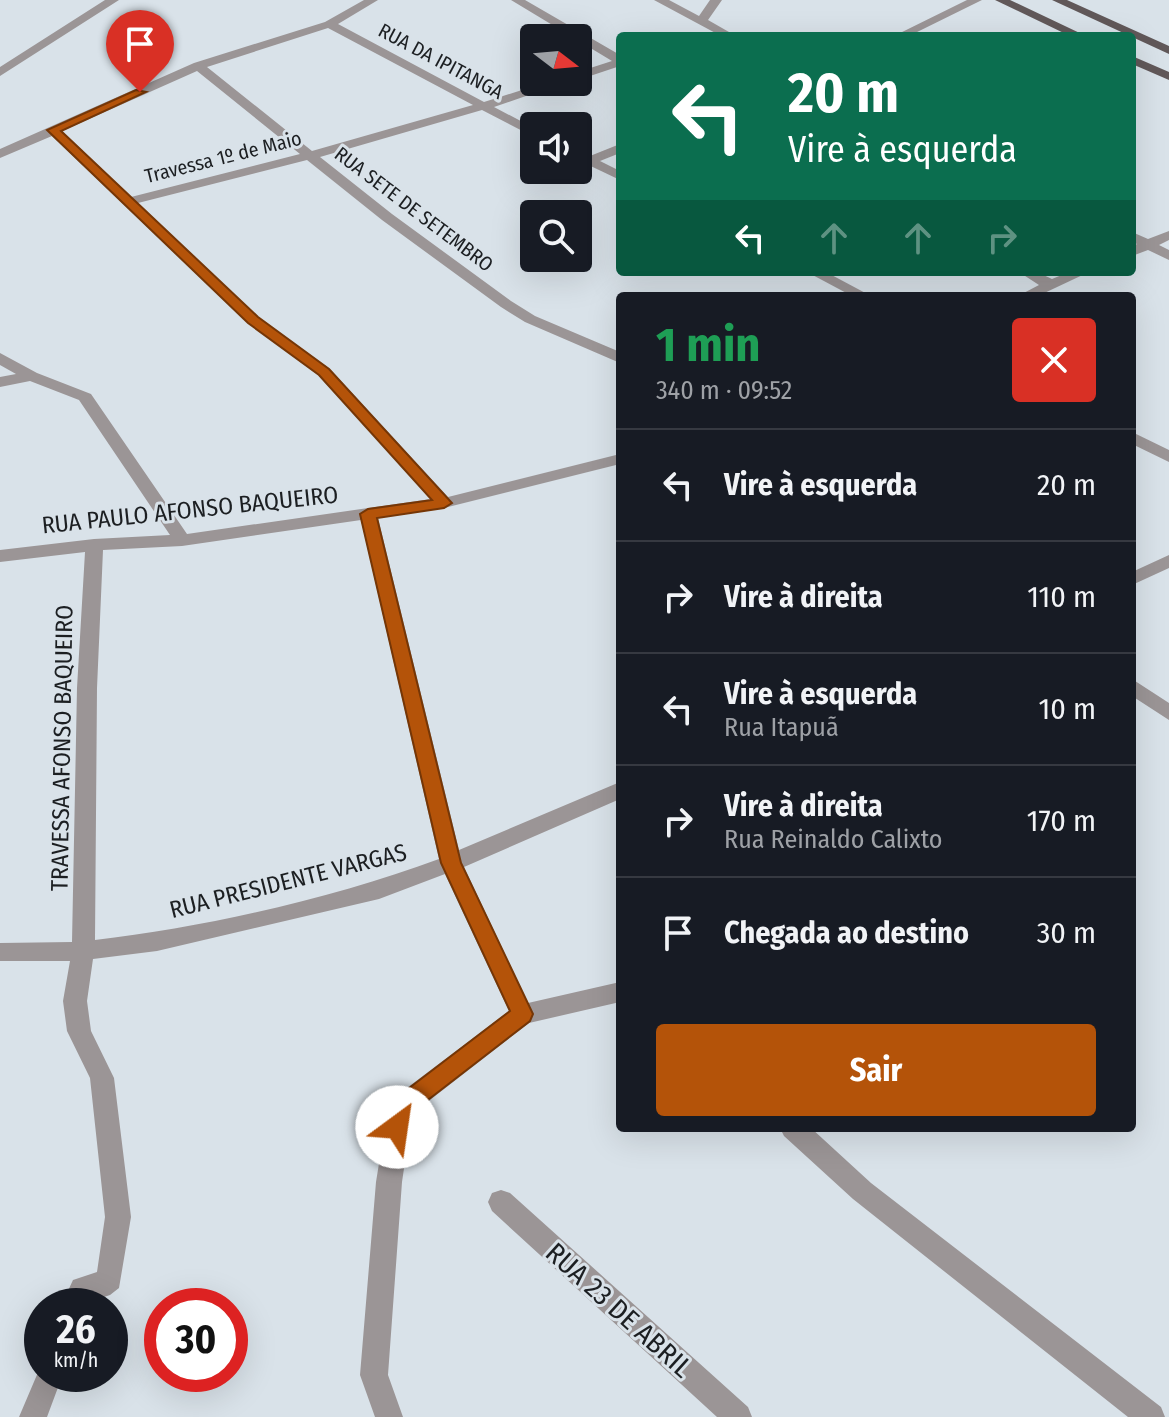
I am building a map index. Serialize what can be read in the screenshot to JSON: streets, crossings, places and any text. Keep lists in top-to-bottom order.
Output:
{
  "streets": {
    "street": [
      "RUA DA IPITANGA",
      "Travessa 1º de Maio",
      "RUA SETE DE SETEMBRO",
      "RUA PAULO AFONSO BAQUEIRO",
      "TRAVESSA AFONSO BAQUEIRO",
      "RUA PRESIDENTE VARGAS",
      "RUA 23 DE ABRIL"
    ]
  },
  "crossings": [
    ["RUA DA IPITANGA", "Travessa 1º de Maio"],
    ["Travessa 1º de Maio", "RUA SETE DE SETEMBRO"],
    ["RUA PAULO AFONSO BAQUEIRO", "TRAVESSA AFONSO BAQUEIRO"],
    ["TRAVESSA AFONSO BAQUEIRO", "RUA PRESIDENTE VARGAS"]
  ],
  "north": "right",
  "page": {
    "turn": ["20 m", "Vire à esquerda"],
    "heading": ["1 min", "340 m · 09:52"],
    "list": [
      {
        "name": "Vire à esquerda",
        "value": "20 m"
      },
      {
        "name": "Vire à direita",
        "value": "110 m"
      },
      {
        "name": "Vire à esquerda",
        "note": "Rua Itapuã",
        "value": "10 m"
      },
      {
        "name": "Vire à direita",
        "note": "Rua Reinaldo Calixto",
        "value": "170 m"
      },
      {
        "name": "Chegada ao destino",
        "value": "30 m"
      }
    ],
    "buttons": "Sair",
    "speed": "26 km/h",
    "limit": "30"
  }
}
